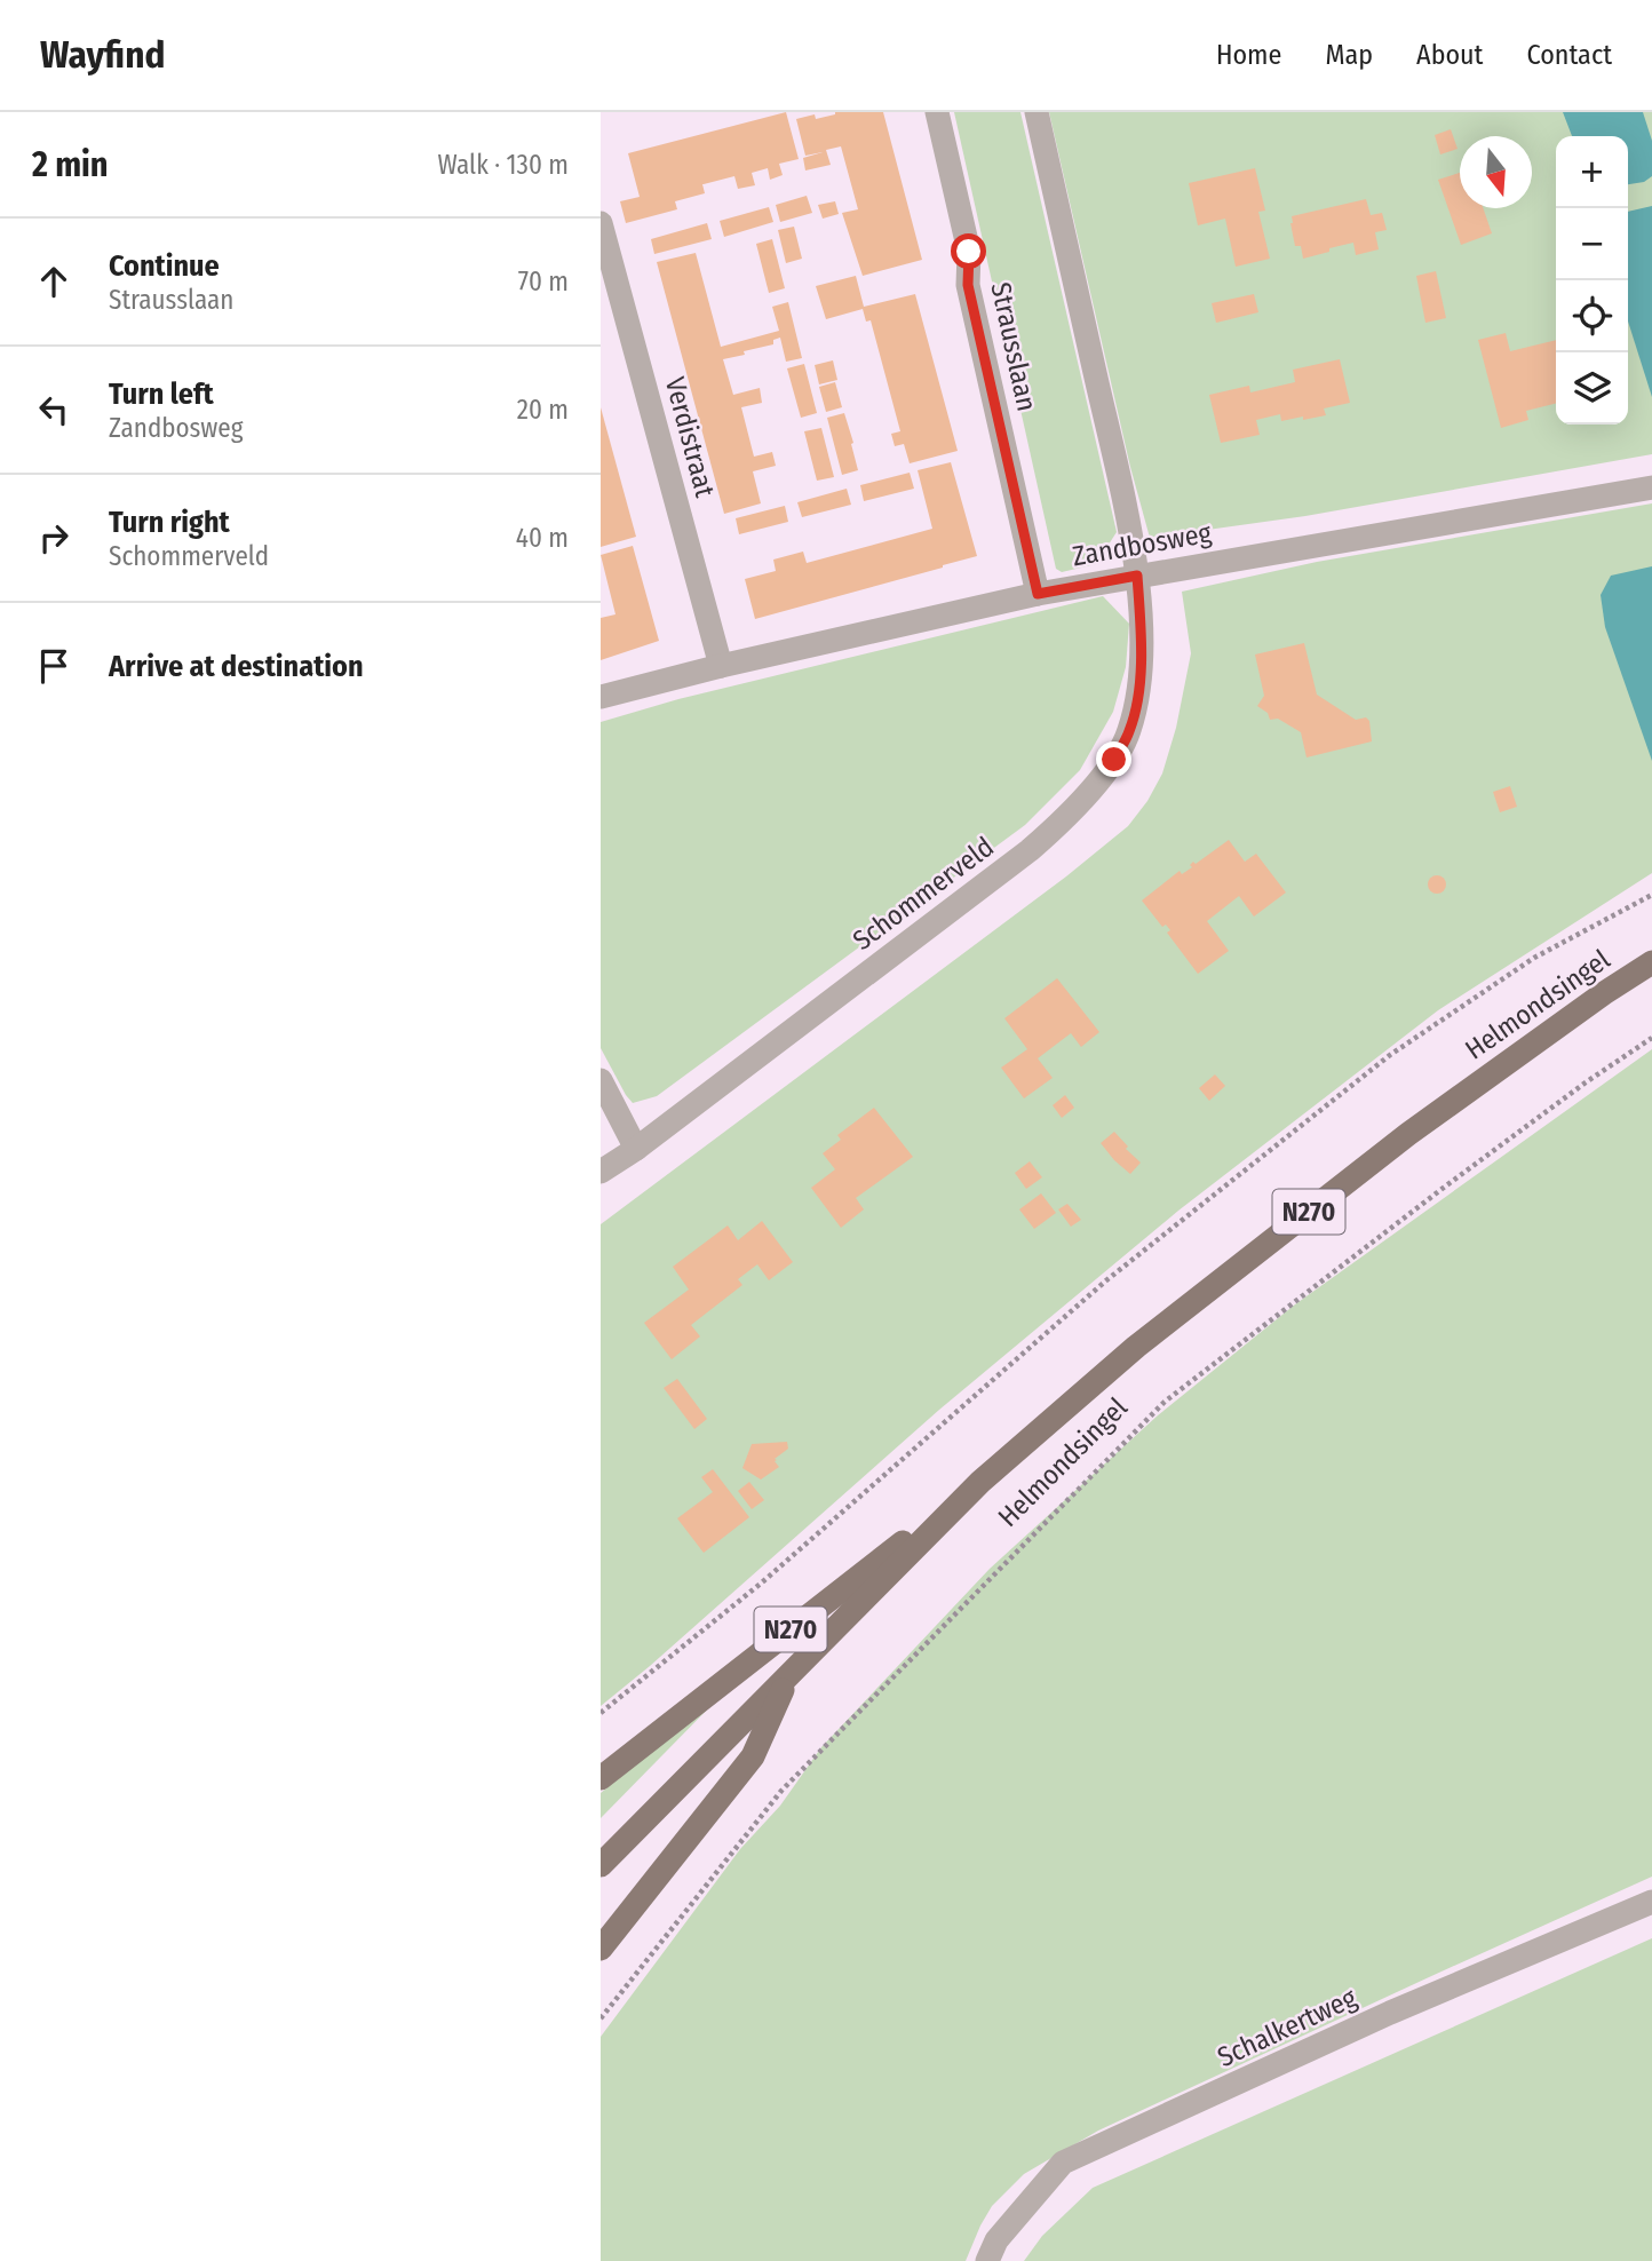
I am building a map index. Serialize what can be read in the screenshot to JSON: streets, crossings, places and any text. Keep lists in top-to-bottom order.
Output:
{
  "streets": {
    "main road": ["Helmondsingel", "N270"],
    "street": [
      "Strausslaan",
      "Verdistraat",
      "Zandbosweg",
      "Schommerveld",
      "Schalkertweg"
    ]
  },
  "crossings": [
    ["Strausslaan", "Zandbosweg"],
    ["Verdistraat", "Zandbosweg"],
    ["Zandbosweg", "Schommerveld"],
    ["Helmondsingel", "N270"]
  ],
  "north": "bottom",
  "page": {
    "header": "Wayfind",
    "nav": [
      "Home",
      "Map",
      "About",
      "Contact"
    ],
    "heading": ["2 min", "Walk · 130 m"],
    "map_buttons": ["+", "−"],
    "list": [
      ["Continue", "Strausslaan", "70 m"],
      ["Turn left", "Zandbosweg", "20 m"],
      ["Turn right", "Schommerveld", "40 m"],
      "Arrive at destination"
    ]
  }
}
